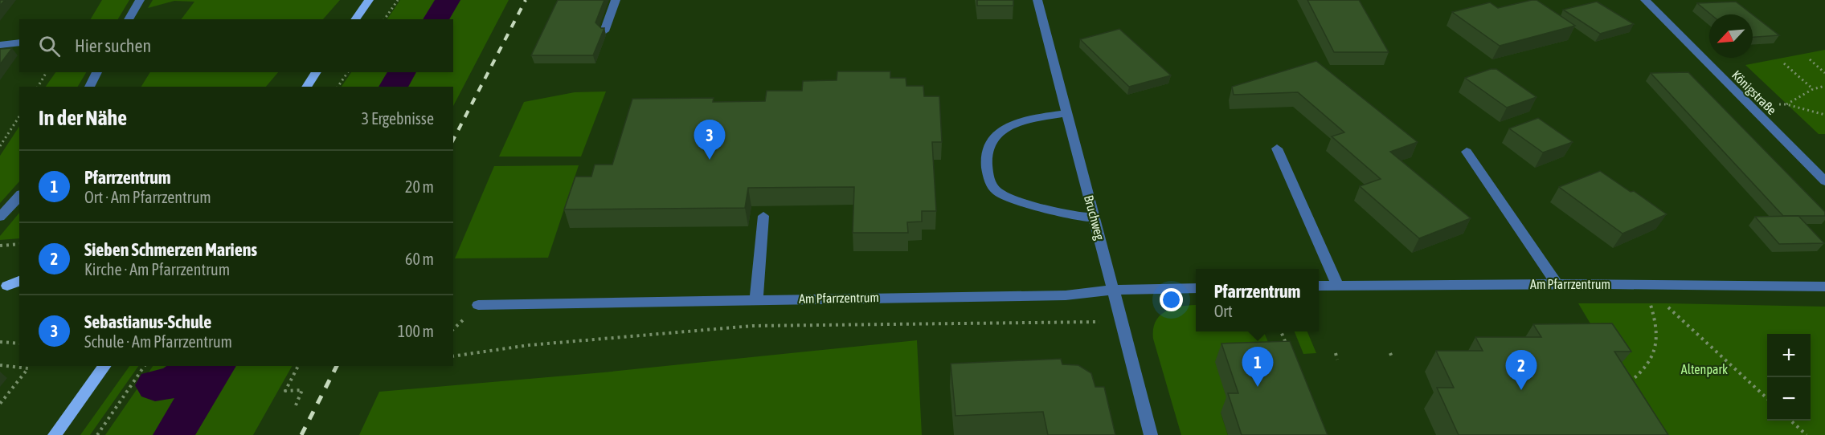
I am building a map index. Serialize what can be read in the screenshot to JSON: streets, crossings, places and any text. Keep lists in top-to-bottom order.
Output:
{
  "streets": {
    "street": ["Königstraße", "Bruchweg", "Am Pfarrzentrum"]
  },
  "crossings": [
    ["Bruchweg", "Am Pfarrzentrum"]
  ],
  "parks": ["Altenpark"],
  "north": "bottom left",
  "page": {
    "search": "Hier suchen",
    "heading": ["In der Nähe", "3 Ergebnisse"],
    "pins": ["3", "1", "2"],
    "list": [
      {
        "mark": "1",
        "name": "Pfarrzentrum",
        "note": "Ort · Am Pfarrzentrum",
        "value": "20 m"
      },
      {
        "mark": "2",
        "name": "Sieben Schmerzen Mariens",
        "note": "Kirche · Am Pfarrzentrum",
        "value": "60 m"
      },
      {
        "mark": "3",
        "name": "Sebastianus-Schule",
        "note": "Schule · Am Pfarrzentrum",
        "value": "100 m"
      }
    ],
    "popup": ["Pfarrzentrum", "Ort"],
    "map_buttons": ["+", "−"]
  }
}
